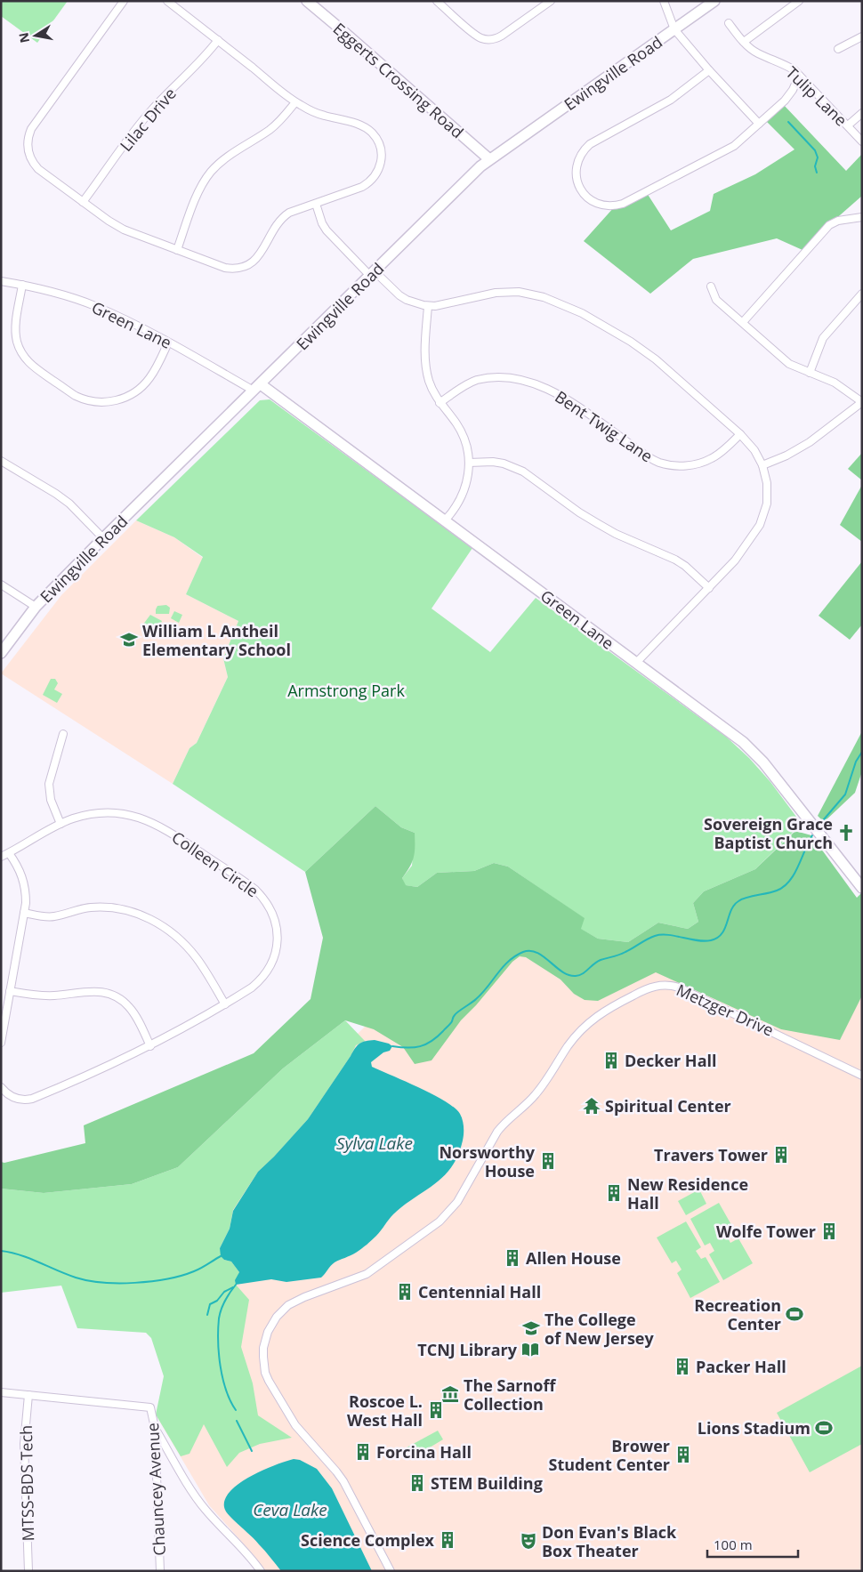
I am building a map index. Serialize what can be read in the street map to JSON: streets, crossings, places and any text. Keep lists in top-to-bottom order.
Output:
{
  "streets": {
    "street": [
      "Ewingville Road",
      "Eggerts Crossing Road",
      "Tulip Lane",
      "Lilac Drive",
      "Green Lane",
      "Bent Twig Lane",
      "Colleen Circle",
      "Metzger Drive",
      "MTSS-BDS Tech",
      "Chauncey Avenue"
    ]
  },
  "crossings": [
    ["Ewingville Road", "Eggerts Crossing Road"],
    ["Ewingville Road", "Green Lane"],
    ["MTSS-BDS Tech", "Chauncey Avenue"]
  ],
  "water": ["Sylva Lake", "Ceva Lake"],
  "parks": ["Armstrong Park"],
  "places": {
    "school or university": ["William L Antheil Elementary School", "The College of New Jersey"],
    "church": ["Sovereign Grace Baptist Church"],
    "building": [
      "Decker Hall",
      "Travers Tower",
      "Norsworthy House",
      "New Residence Hall",
      "Wolfe Tower",
      "Allen House",
      "Centennial Hall",
      "Packer Hall",
      "Roscoe L. West Hall",
      "Forcina Hall",
      "Brower Student Center",
      "STEM Building",
      "Science Complex"
    ],
    "temple": ["Spiritual Center"],
    "sports": ["Recreation Center", "Lions Stadium"],
    "library": ["TCNJ Library"],
    "museum": ["The Sarnoff Collection"],
    "theatre": ["Don Evan's Black Box Theater"]
  },
  "scale_bar": "100 m",
  "north": "left"
}
